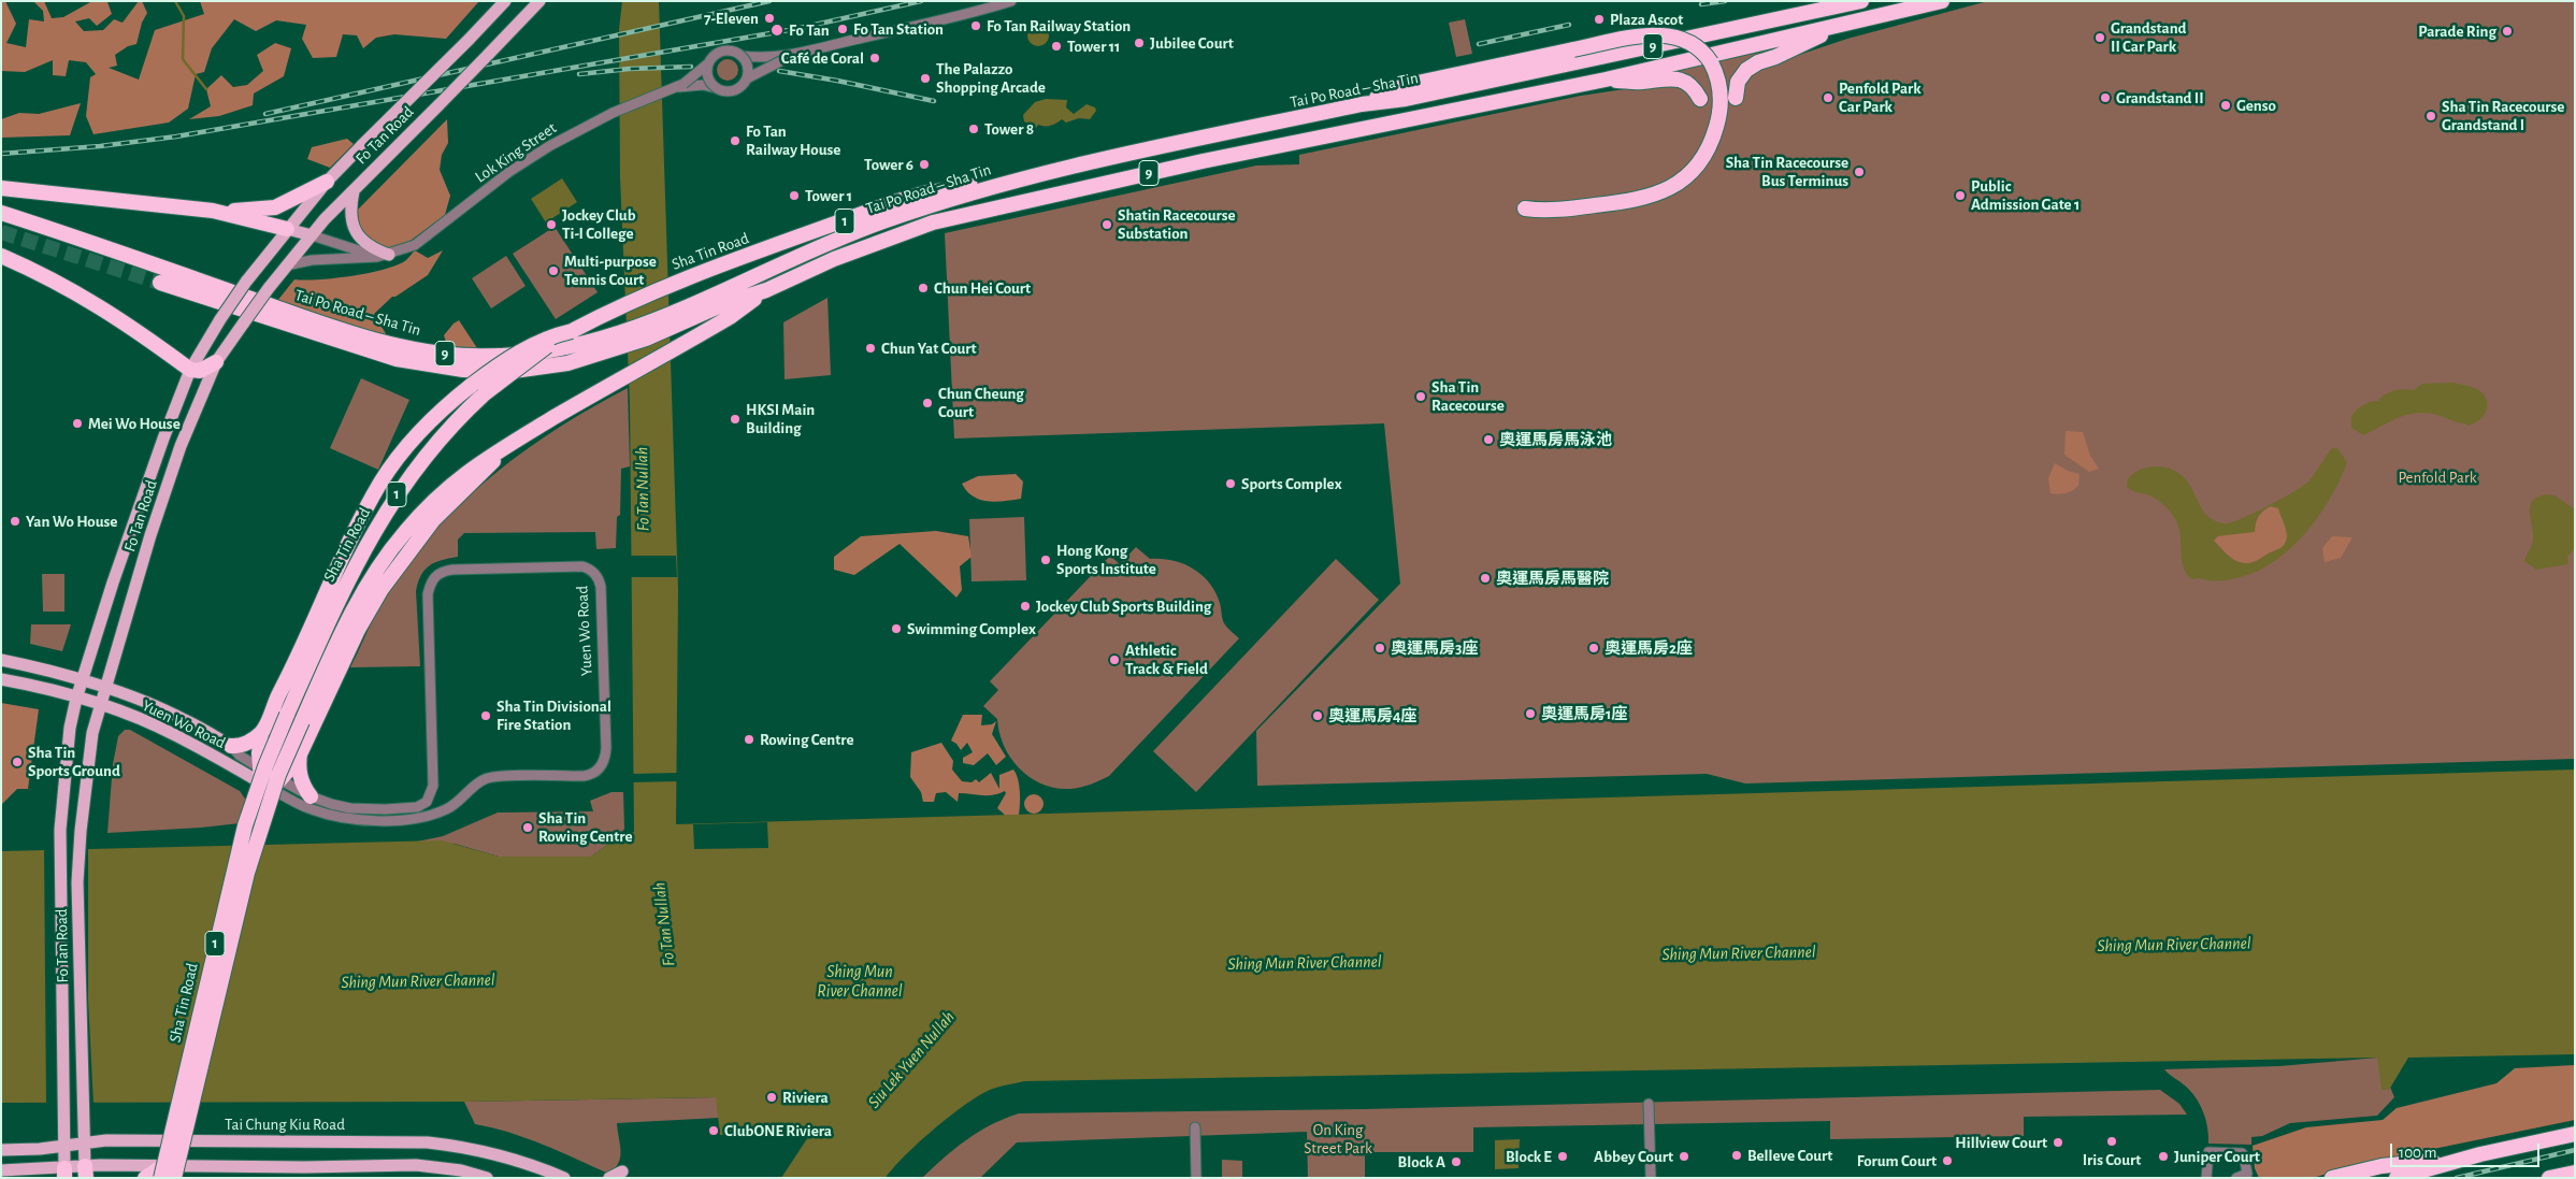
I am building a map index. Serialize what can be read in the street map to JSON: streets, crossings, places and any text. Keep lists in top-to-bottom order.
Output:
{
  "streets": {
    "highway": [
      "9",
      "Tai Po Road – Sha Tin",
      "1",
      "Sha Tin Road"
    ],
    "main road": ["Fo Tan Road", "Yuen Wo Road", "Tai Chung Kiu Road"],
    "street": ["Lok King Street"]
  },
  "crossings": [
    ["Tai Po Road – Sha Tin", "Sha Tin Road"],
    ["Fo Tan Road", "Lok King Street"],
    ["Fo Tan Road", "Yuen Wo Road"],
    ["Fo Tan Road", "Tai Chung Kiu Road"]
  ],
  "water": ["Fo Tan Nullah", "Shing Mun River Channel", "Siu Lek Yuen Nullah"],
  "parks": ["Penfold Park", "On King Street Park"],
  "places": [
    "7-Eleven",
    "Plaza Ascot",
    "Fo Tan Railway Station",
    "Fo Tan Station",
    "Fo Tan",
    "Parade Ring",
    "Grandstand II Car Park",
    "Jubilee Court",
    "Tower 11",
    "Café de Coral",
    "The Palazzo Shopping Arcade",
    "Penfold Park Car Park",
    "Grandstand II",
    "Genso",
    "Sha Tin Racecourse Grandstand I",
    "Tower 8",
    "Fo Tan Railway House",
    "Tower 6",
    "Sha Tin Racecourse Bus Terminus",
    "Tower 1",
    "Public Admission Gate 1",
    "Jockey Club Ti-I College",
    "Shatin Racecourse Substation",
    "Multi-purpose Tennis Court",
    "Chun Hei Court",
    "Chun Yat Court",
    "Sha Tin Racecourse",
    "Chun Cheung Court",
    "HKSI Main Building",
    "Mei Wo House",
    "奧運馬房馬泳池",
    "Sports Complex",
    "Yan Wo House",
    "Hong Kong Sports Institute",
    "奧運馬房馬醫院",
    "Jockey Club Sports Building",
    "Swimming Complex",
    "奧運馬房3座",
    "奧運馬房2座",
    "Athletic Track & Field",
    "奧運馬房1座",
    "Sha Tin Divisional Fire Station",
    "奧運馬房4座",
    "Rowing Centre",
    "Sha Tin Sports Ground",
    "Sha Tin Rowing Centre",
    "Riviera",
    "ClubONE Riviera",
    "Iris Court",
    "Hillview Court",
    "Belleve Court",
    "Block E",
    "Abbey Court",
    "Juniper Court",
    "Forum Court",
    "Block A"
  ],
  "scale_bar": "100 m"
}
